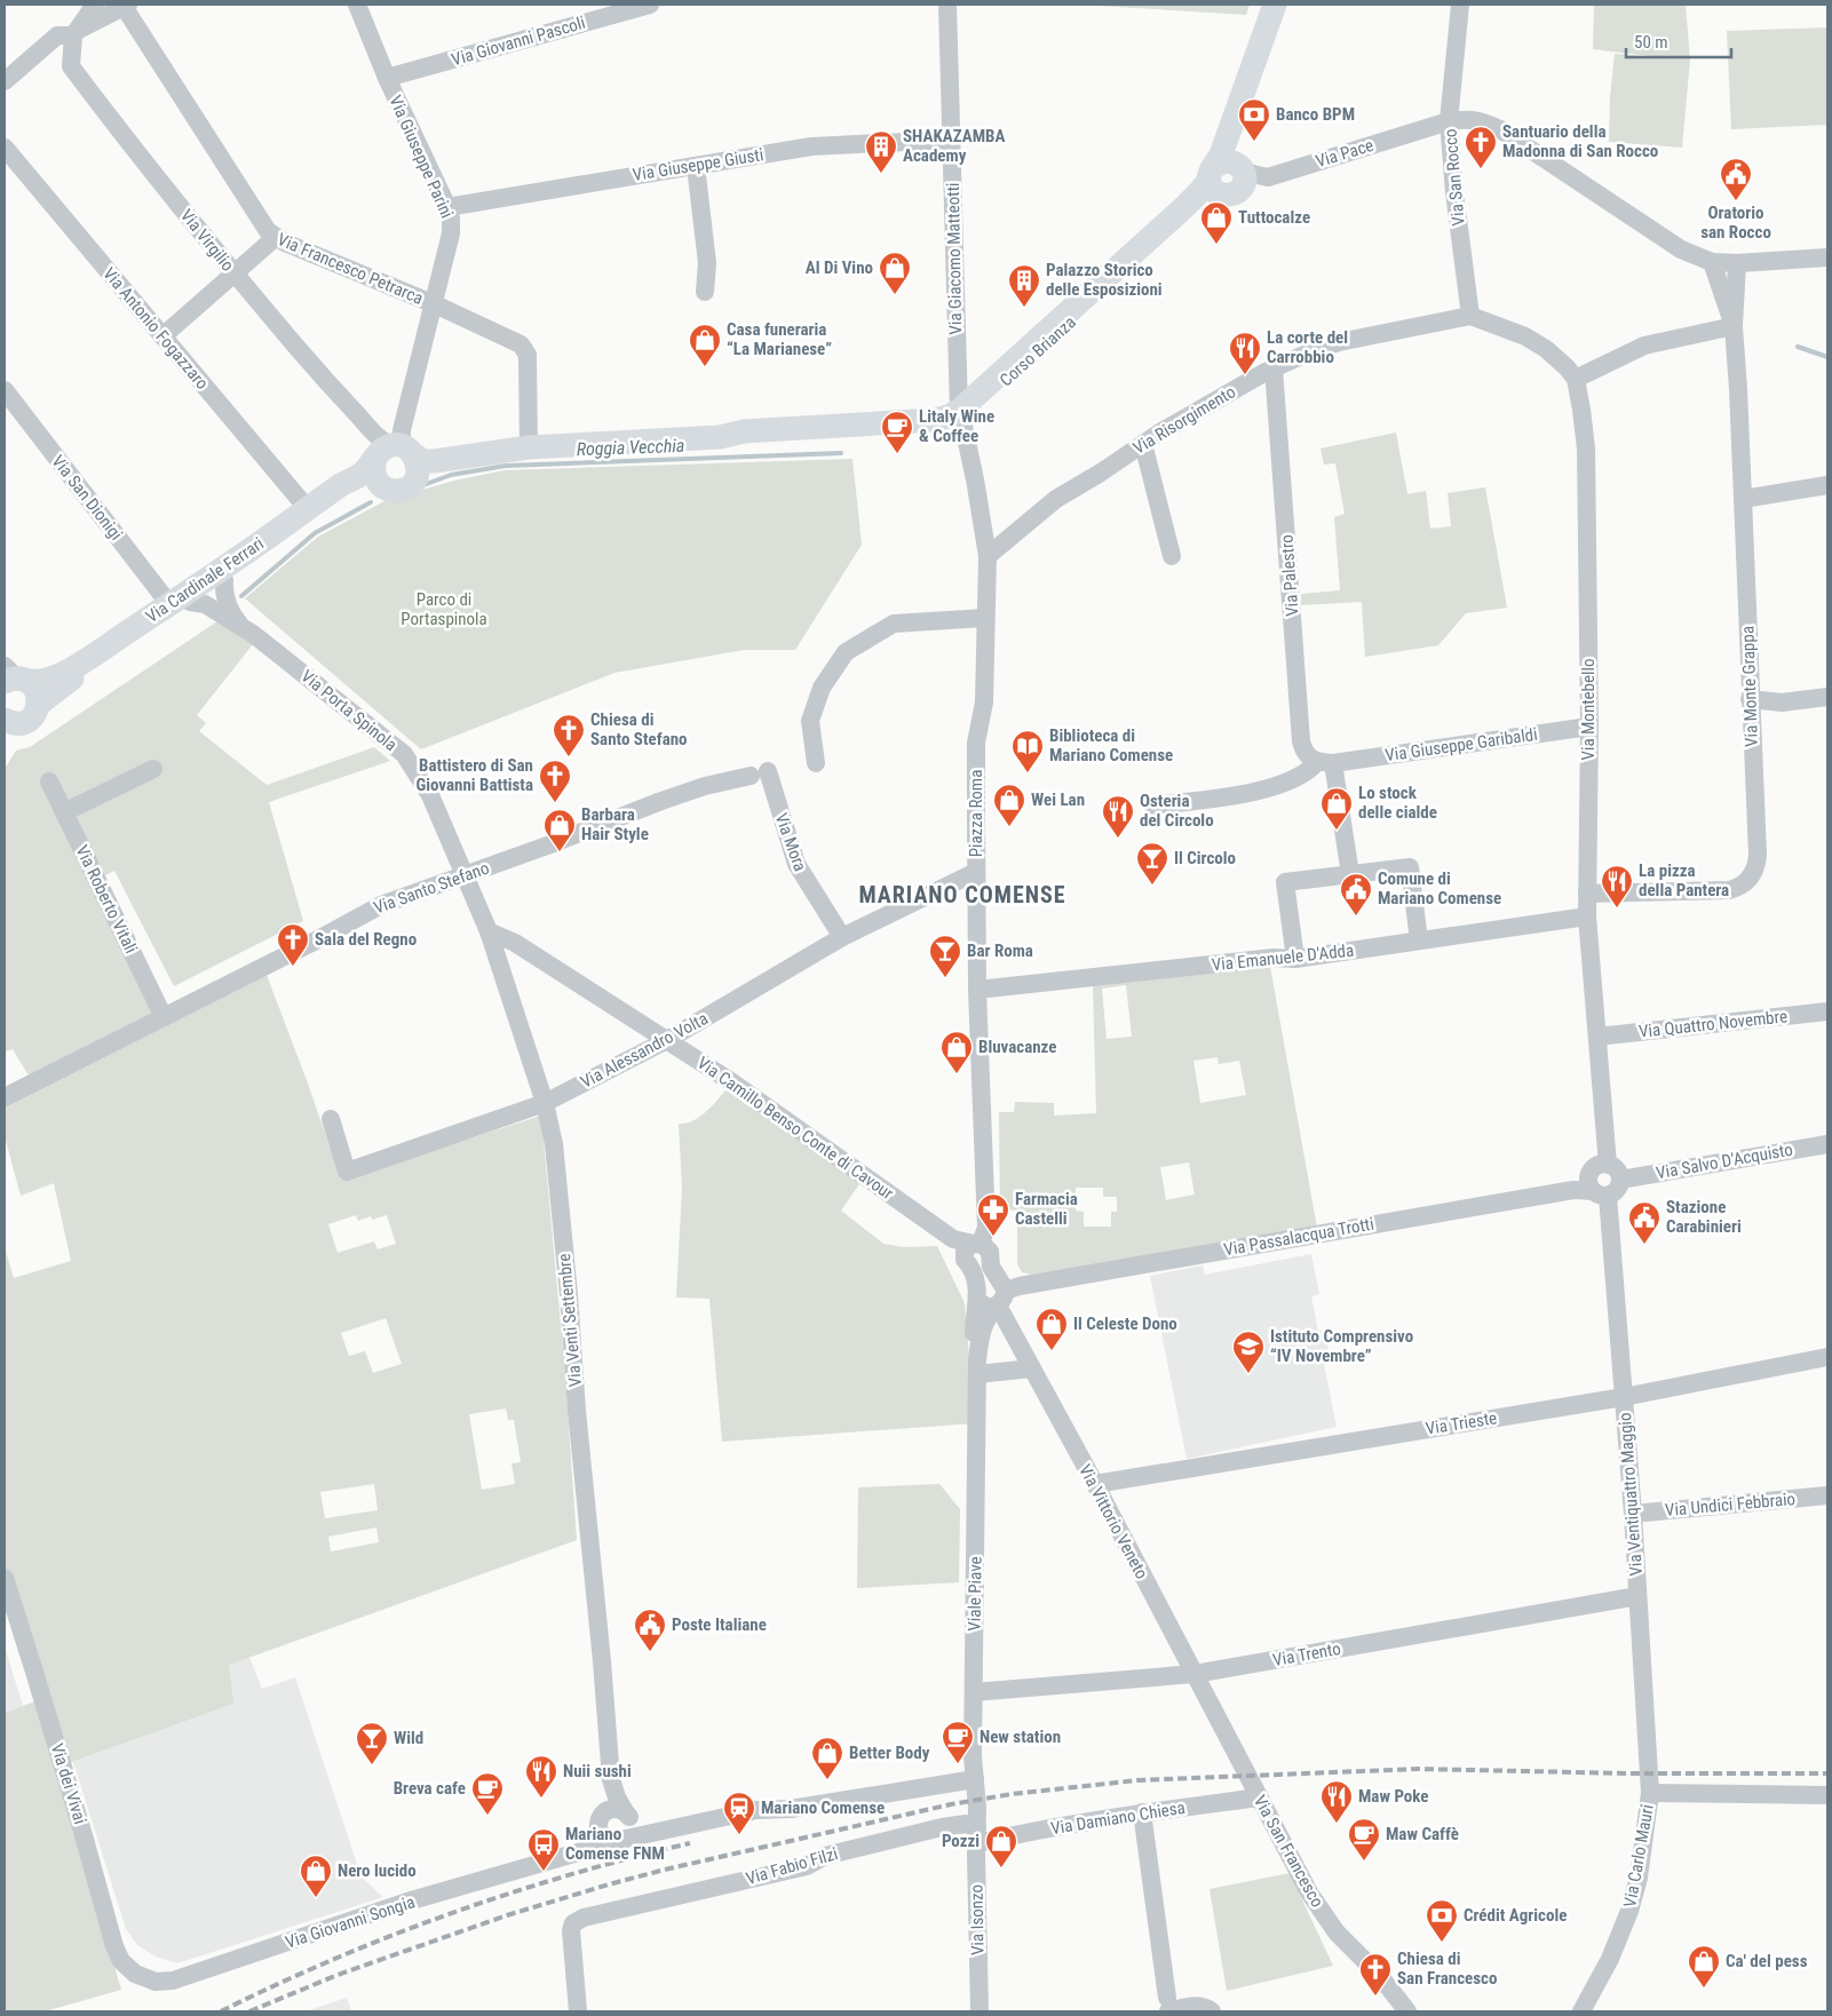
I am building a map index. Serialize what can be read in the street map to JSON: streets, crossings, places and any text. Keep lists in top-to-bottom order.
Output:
{
  "streets": {
    "main road": ["Corso Brianza", "Via Cardinale Ferrari"],
    "street": [
      "Via Giovanni Pascoli",
      "Via Pace",
      "Via Giuseppe Parini",
      "Via Giuseppe Giusti",
      "Via San Rocco",
      "Via Virgilio",
      "Via Giacomo Matteotti",
      "Via Francesco Petrarca",
      "Via Antonio Fogazzaro",
      "Via Risorgimento",
      "Via San Dionigi",
      "Via Palestro",
      "Via Monte Grappa",
      "Via Montebello",
      "Via Porta Spinola",
      "Via Giuseppe Garibaldi",
      "Piazza Roma",
      "Via Mora",
      "Via Santo Stefano",
      "Via Roberto Vitali",
      "Via Emanuele D'Adda",
      "Via Quattro Novembre",
      "Via Alessandro Volta",
      "Via Camillo Benso Conte di Cavour",
      "Via Salvo D'Acquisto",
      "Via Passalacqua Trotti",
      "Via Venti Settembre",
      "Via Trieste",
      "Via Ventiquattro Maggio",
      "Via Undici Febbraio",
      "Via Vittorio Veneto",
      "Viale Piave",
      "Via Trento",
      "Via dei Vivai",
      "Via Damiano Chiesa",
      "Via San Francesco",
      "Via Carlo Mauri",
      "Via Fabio Filzi",
      "Via Isonzo",
      "Via Giovanni Songia"
    ]
  },
  "crossings": [
    ["Via Giovanni Pascoli", "Via Giuseppe Parini"],
    ["Via Pace", "Via San Rocco"],
    ["Via Pace", "Corso Brianza"],
    ["Via Pace", "Via Monte Grappa"],
    ["Via Giuseppe Parini", "Via Giuseppe Giusti"],
    ["Via Giuseppe Parini", "Via Virgilio"],
    ["Via Giuseppe Parini", "Via Francesco Petrarca"],
    ["Via Giuseppe Parini", "Via Cardinale Ferrari"],
    ["Via Giuseppe Giusti", "Via Giacomo Matteotti"],
    ["Via San Rocco", "Via Risorgimento"],
    ["Via San Rocco", "Via Montebello"],
    ["Via Virgilio", "Via Cardinale Ferrari"],
    ["Via Giacomo Matteotti", "Corso Brianza"],
    ["Via Giacomo Matteotti", "Piazza Roma"],
    ["Via Antonio Fogazzaro", "Via Cardinale Ferrari"],
    ["Corso Brianza", "Piazza Roma"],
    ["Via Risorgimento", "Via Palestro"],
    ["Via Risorgimento", "Via Montebello"],
    ["Via Risorgimento", "Piazza Roma"],
    ["Via San Dionigi", "Via Cardinale Ferrari"],
    ["Via San Dionigi", "Via Porta Spinola"],
    ["Via Palestro", "Via Giuseppe Garibaldi"],
    ["Via Cardinale Ferrari", "Via Porta Spinola"],
    ["Via Monte Grappa", "Via Montebello"],
    ["Via Montebello", "Via Giuseppe Garibaldi"],
    ["Via Montebello", "Via Emanuele D'Adda"],
    ["Via Montebello", "Via Quattro Novembre"],
    ["Via Montebello", "Via Salvo D'Acquisto"],
    ["Via Montebello", "Via Passalacqua Trotti"],
    ["Via Montebello", "Via Ventiquattro Maggio"],
    ["Via Porta Spinola", "Via Santo Stefano"],
    ["Via Porta Spinola", "Via Venti Settembre"],
    ["Piazza Roma", "Via Emanuele D'Adda"],
    ["Piazza Roma", "Via Alessandro Volta"],
    ["Piazza Roma", "Via Camillo Benso Conte di Cavour"],
    ["Piazza Roma", "Via Vittorio Veneto"],
    ["Via Mora", "Via Santo Stefano"],
    ["Via Mora", "Via Alessandro Volta"],
    ["Via Santo Stefano", "Via Roberto Vitali"],
    ["Via Santo Stefano", "Via Venti Settembre"],
    ["Via Alessandro Volta", "Via Camillo Benso Conte di Cavour"],
    ["Via Alessandro Volta", "Via Venti Settembre"],
    ["Via Camillo Benso Conte di Cavour", "Via Venti Settembre"],
    ["Via Camillo Benso Conte di Cavour", "Via Vittorio Veneto"],
    ["Via Salvo D'Acquisto", "Via Passalacqua Trotti"],
    ["Via Salvo D'Acquisto", "Via Ventiquattro Maggio"],
    ["Via Passalacqua Trotti", "Via Ventiquattro Maggio"],
    ["Via Passalacqua Trotti", "Via Vittorio Veneto"],
    ["Via Venti Settembre", "Via Giovanni Songia"],
    ["Via Trieste", "Via Ventiquattro Maggio"],
    ["Via Trieste", "Via Vittorio Veneto"],
    ["Via Ventiquattro Maggio", "Via Undici Febbraio"],
    ["Via Ventiquattro Maggio", "Via Trento"],
    ["Via Ventiquattro Maggio", "Via Carlo Mauri"],
    ["Via Vittorio Veneto", "Via Trento"],
    ["Via Vittorio Veneto", "Via San Francesco"],
    ["Viale Piave", "Via Trento"],
    ["Viale Piave", "Via Damiano Chiesa"],
    ["Viale Piave", "Via Fabio Filzi"],
    ["Viale Piave", "Via Isonzo"],
    ["Viale Piave", "Via Giovanni Songia"],
    ["Via Trento", "Via San Francesco"],
    ["Via dei Vivai", "Via Giovanni Songia"],
    ["Via Damiano Chiesa", "Via San Francesco"],
    ["Via Damiano Chiesa", "Via Fabio Filzi"],
    ["Via Damiano Chiesa", "Via Isonzo"],
    ["Via Fabio Filzi", "Via Isonzo"]
  ],
  "districts": ["MARIANO COMENSE"],
  "water": ["Roggia Vecchia"],
  "parks": ["Parco di Portaspinola"],
  "places": {
    "bank": ["Banco BPM", "Crédit Agricole"],
    "church": [
      "Santuario della Madonna di San Rocco",
      "Chiesa di Santo Stefano",
      "Battistero di San Giovanni Battista",
      "Sala del Regno",
      "Chiesa di San Francesco"
    ],
    "building": ["SHAKAZAMBA Academy", "Palazzo Storico delle Esposizioni"],
    "public building": [
      "Oratorio san Rocco",
      "Comune di Mariano Comense",
      "Stazione Carabinieri",
      "Poste Italiane"
    ],
    "shop": [
      "Tuttocalze",
      "Al Di Vino",
      "Casa funeraria “La Marianese”",
      "Wei Lan",
      "Lo stock delle cialde",
      "Barbara Hair Style",
      "Bluvacanze",
      "Il Celeste Dono",
      "Better Body",
      "Pozzi",
      "Nero lucido",
      "Ca' del pess"
    ],
    "restaurant": [
      "La corte del Carrobbio",
      "Osteria del Circolo",
      "La pizza della Pantera",
      "Nuii sushi",
      "Maw Poke"
    ],
    "cafe": [
      "Litaly Wine & Coffee",
      "New station",
      "Breva cafe",
      "Maw Caffè"
    ],
    "library": ["Biblioteca di Mariano Comense"],
    "bar": ["Il Circolo", "Bar Roma", "Wild"],
    "pharmacy": ["Farmacia Castelli"],
    "school or university": ["Istituto Comprensivo “IV Novembre”"],
    "station": ["Mariano Comense"],
    "bus stop": ["Mariano Comense FNM"]
  },
  "scale_bar": "50 m"
}
